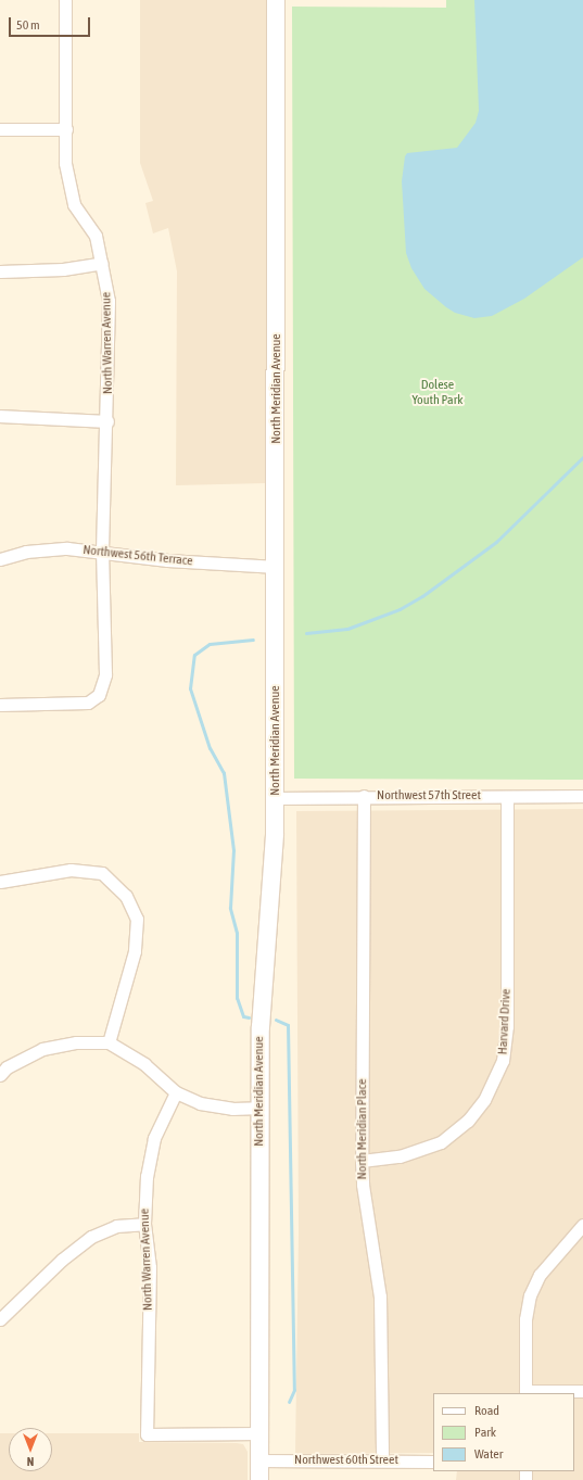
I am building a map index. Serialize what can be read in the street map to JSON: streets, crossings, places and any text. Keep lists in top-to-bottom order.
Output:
{
  "streets": {
    "main road": ["North Meridian Avenue"],
    "street": [
      "North Warren Avenue",
      "Northwest 56th Terrace",
      "Northwest 57th Street",
      "Harvard Drive",
      "North Meridian Place",
      "Northwest 60th Street"
    ]
  },
  "crossings": [
    ["North Warren Avenue", "North Meridian Avenue"],
    ["North Warren Avenue", "Northwest 56th Terrace"],
    ["North Meridian Avenue", "Northwest 56th Terrace"],
    ["North Meridian Avenue", "Northwest 57th Street"],
    ["North Meridian Avenue", "Northwest 60th Street"],
    ["Northwest 57th Street", "Harvard Drive"],
    ["Northwest 57th Street", "North Meridian Place"],
    ["Harvard Drive", "North Meridian Place"],
    ["North Meridian Place", "Northwest 60th Street"]
  ],
  "parks": ["Dolese Youth Park"],
  "legend": ["Road", "Park", "Water"],
  "scale_bar": "50 m",
  "north": "bottom"
}
